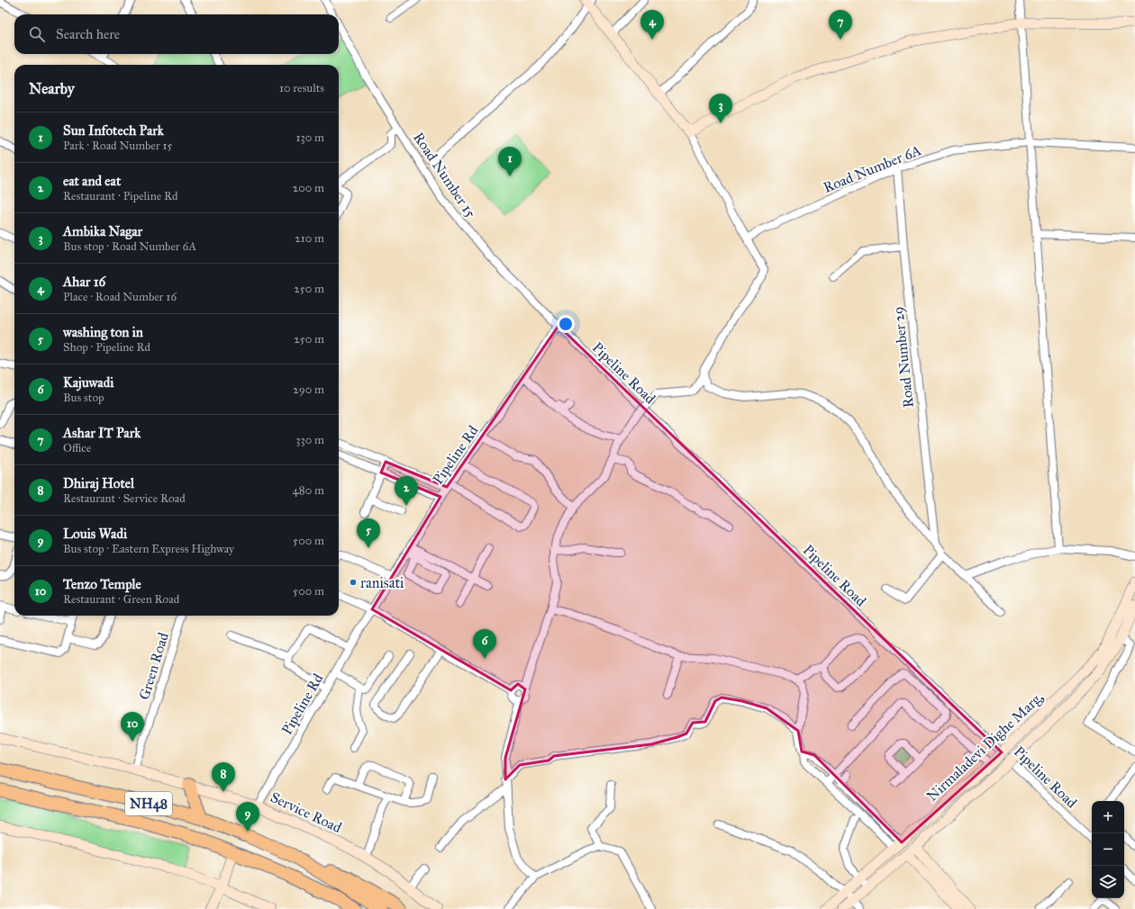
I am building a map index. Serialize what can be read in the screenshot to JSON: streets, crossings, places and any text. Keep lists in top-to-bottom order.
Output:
{
  "streets": {
    "highway": ["NH48"],
    "street": [
      "Road Number 6A",
      "Road Number 15",
      "Road Number 29",
      "Pipeline Road",
      "Pipeline Rd",
      "Green Road",
      "Nirmaladevi Dighe Marg,",
      "Service Road"
    ]
  },
  "crossings": [
    ["Road Number 6A", "Road Number 29"],
    ["Road Number 15", "Pipeline Road"],
    ["Road Number 15", "Pipeline Rd"],
    ["Pipeline Road", "Pipeline Rd"],
    ["Pipeline Rd", "Service Road"],
    ["Green Road", "Service Road"]
  ],
  "places": ["ranisati"],
  "page": {
    "pins": [
      "4",
      "7",
      "3",
      "1",
      "2",
      "5",
      "6",
      "10",
      "8",
      "9"
    ],
    "search": "Search here",
    "heading": ["Nearby", "10 results"],
    "list": [
      {
        "mark": "1",
        "name": "Sun Infotech Park",
        "note": "Park · Road Number 15",
        "value": "130 m"
      },
      {
        "mark": "2",
        "name": "eat and eat",
        "note": "Restaurant · Pipeline Rd",
        "value": "200 m"
      },
      {
        "mark": "3",
        "name": "Ambika Nagar",
        "note": "Bus stop · Road Number 6A",
        "value": "210 m"
      },
      {
        "mark": "4",
        "name": "Ahar 16",
        "note": "Place · Road Number 16",
        "value": "250 m"
      },
      {
        "mark": "5",
        "name": "washing ton in",
        "note": "Shop · Pipeline Rd",
        "value": "250 m"
      },
      {
        "mark": "6",
        "name": "Kajuwadi",
        "note": "Bus stop",
        "value": "290 m"
      },
      {
        "mark": "7",
        "name": "Ashar IT Park",
        "note": "Office",
        "value": "330 m"
      },
      {
        "mark": "8",
        "name": "Dhiraj Hotel",
        "note": "Restaurant · Service Road",
        "value": "480 m"
      },
      {
        "mark": "9",
        "name": "Louis Wadi",
        "note": "Bus stop · Eastern Express Highway",
        "value": "500 m"
      },
      {
        "mark": "10",
        "name": "Tenzo Temple",
        "note": "Restaurant · Green Road",
        "value": "500 m"
      }
    ],
    "map_buttons": ["+", "−"]
  }
}
